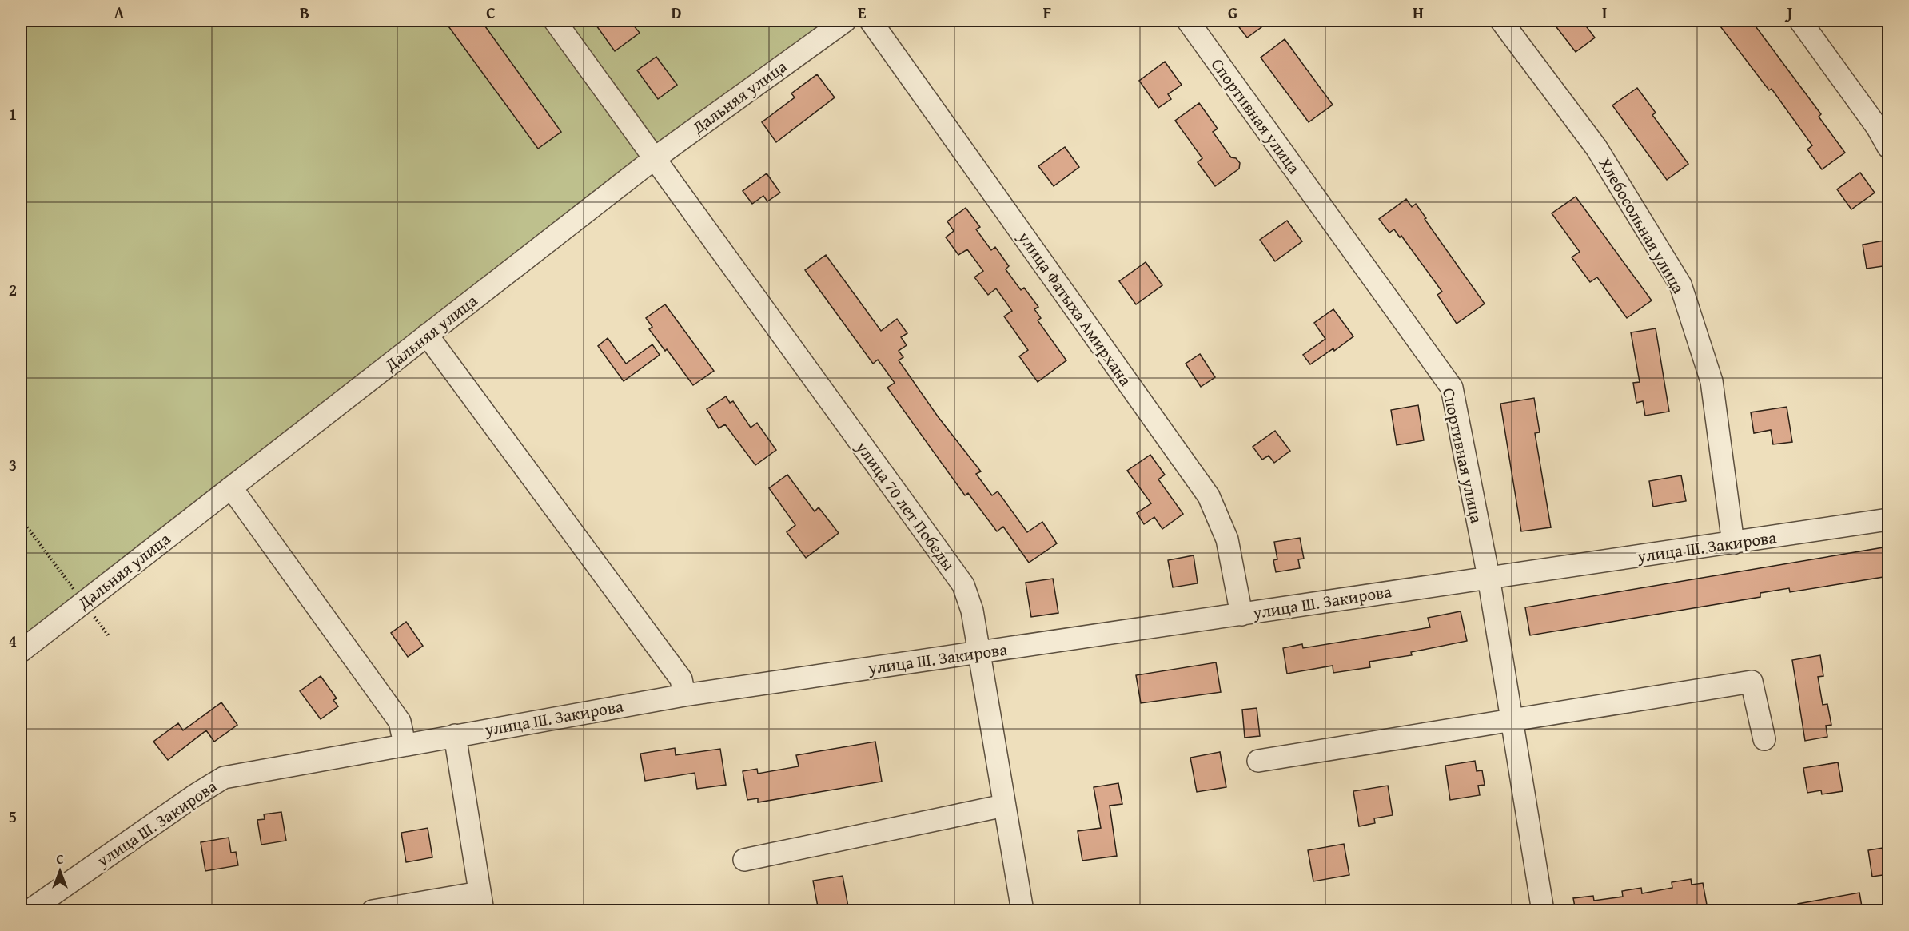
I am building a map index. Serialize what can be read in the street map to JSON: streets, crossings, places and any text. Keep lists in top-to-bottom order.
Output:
{
  "streets": {
    "street": [
      "Дальняя улица",
      "Спортивная улица",
      "Хлебосольная улица",
      "улица Фатыха Амирхана",
      "улица 70 лет Победы",
      "улица Ш. Закирова"
    ]
  },
  "crossings": [
    ["Дальняя улица", "улица 70 лет Победы"],
    ["Спортивная улица", "улица Ш. Закирова"],
    ["Хлебосольная улица", "улица Ш. Закирова"],
    ["улица Фатыха Амирхана", "улица Ш. Закирова"],
    ["улица 70 лет Победы", "улица Ш. Закирова"]
  ],
  "north": "top",
  "grid": {
    "columns": [
      "A",
      "B",
      "C",
      "D",
      "E",
      "F",
      "G",
      "H",
      "I",
      "J"
    ],
    "rows": [
      "1",
      "2",
      "3",
      "4",
      "5"
    ]
  }
}
